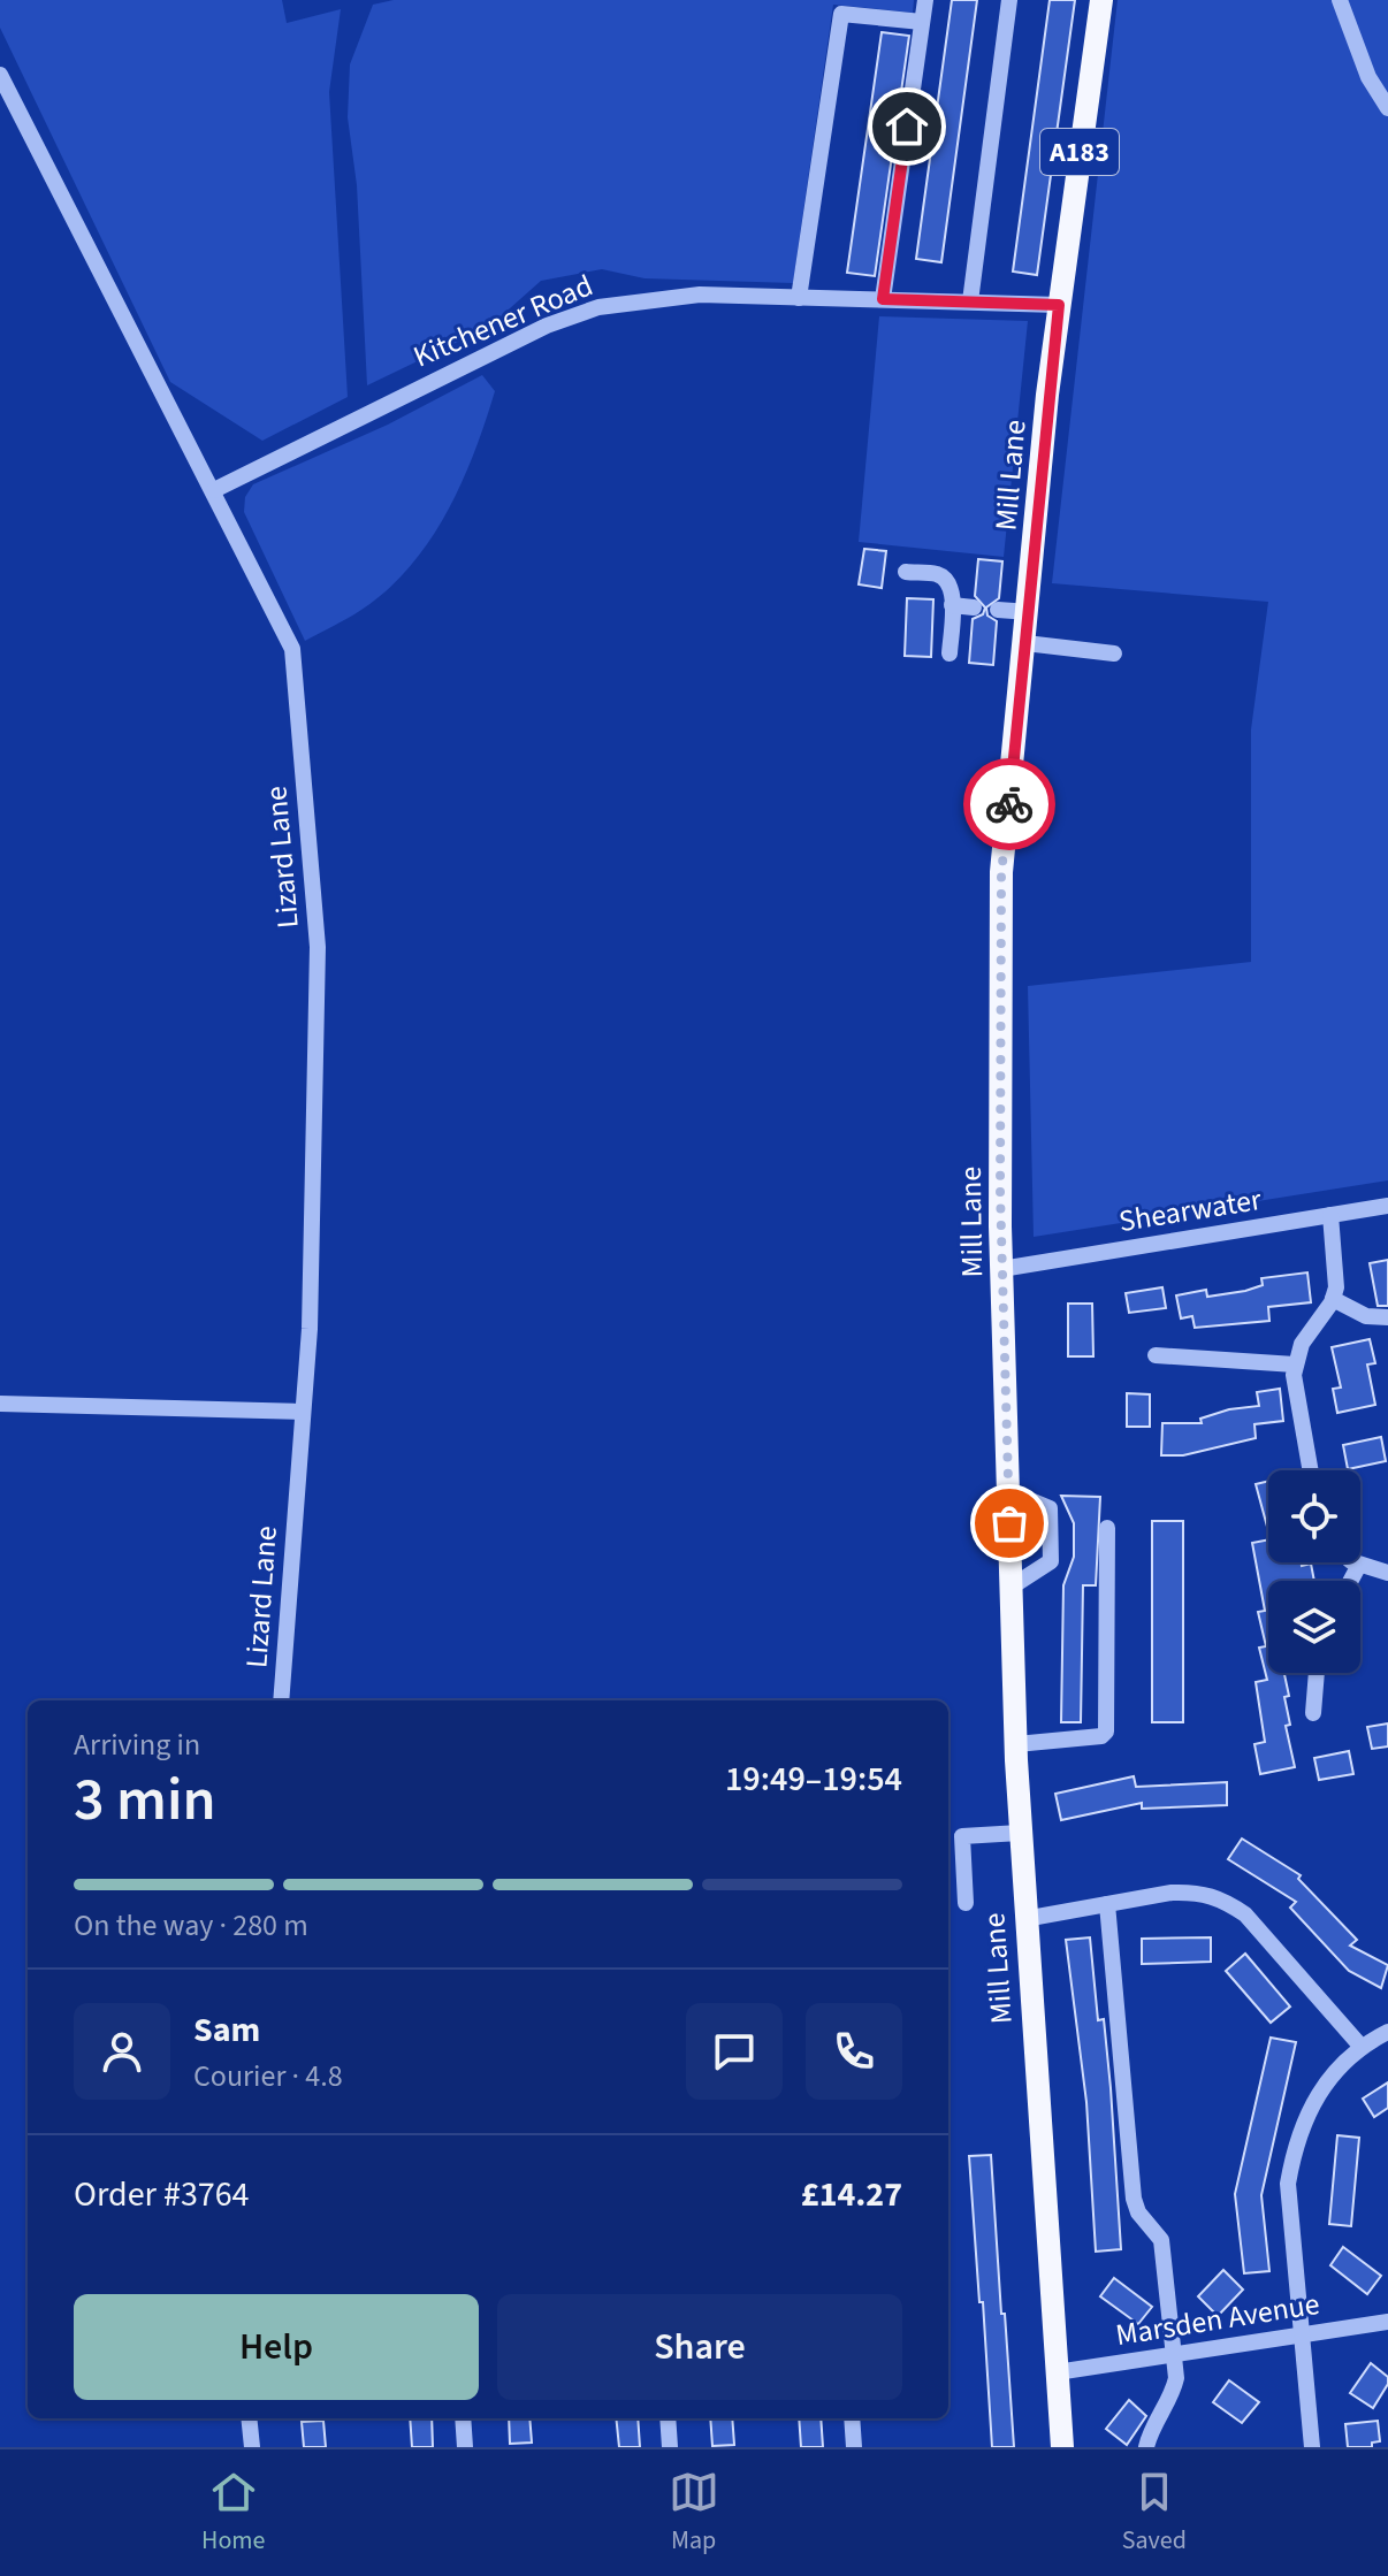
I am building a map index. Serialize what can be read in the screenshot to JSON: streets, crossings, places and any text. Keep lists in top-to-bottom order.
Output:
{
  "streets": {
    "main road": ["A183", "Mill Lane"],
    "street": [
      "Kitchener Road",
      "Lizard Lane",
      "Shearwater",
      "Marsden Avenue"
    ]
  },
  "crossings": [
    ["Kitchener Road", "Mill Lane"],
    ["Kitchener Road", "Lizard Lane"],
    ["Mill Lane", "Shearwater"],
    ["Mill Lane", "Marsden Avenue"]
  ],
  "page": {
    "heading": ["3 min", "Arriving in", "19:49–19:54"],
    "panel": [
      "Sam",
      "Courier · 4.8",
      "Order #3764",
      "£14.27"
    ],
    "bar": "On the way · 280 m",
    "buttons": ["Help", "Share"],
    "tabs": ["Home", "Map", "Saved"]
  }
}
